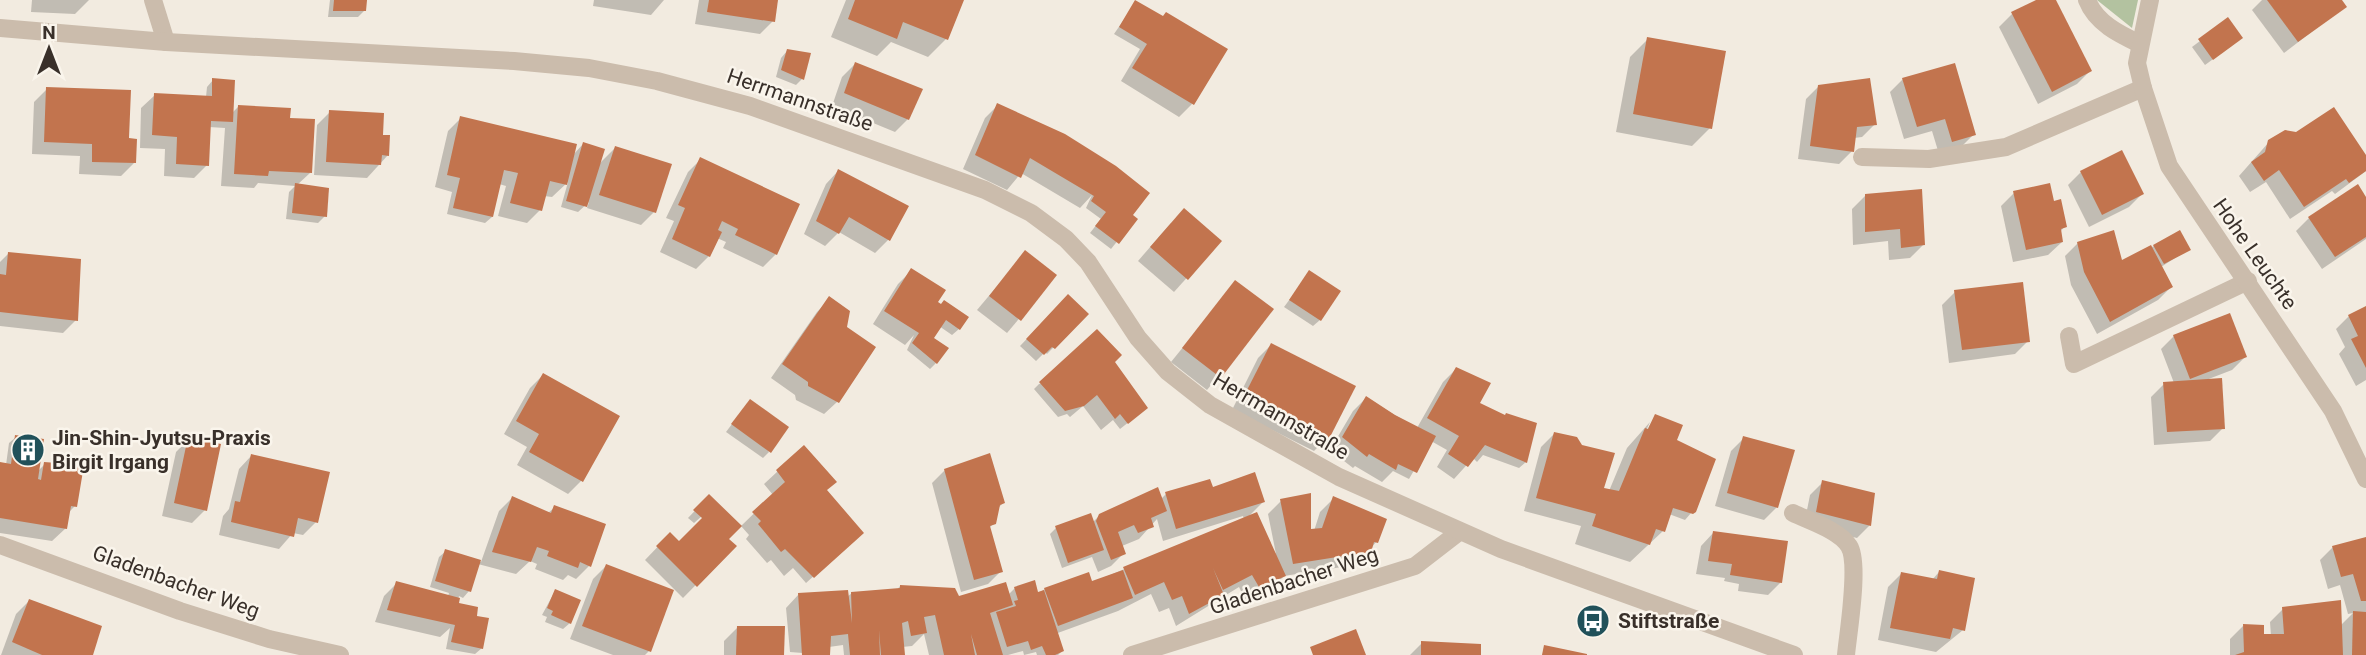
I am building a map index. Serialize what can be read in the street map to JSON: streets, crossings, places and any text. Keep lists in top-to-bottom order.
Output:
{
  "streets": {
    "street": ["Herrmannstraße", "Hohe Leuchte", "Gladenbacher Weg"]
  },
  "crossings": [
    ["Herrmannstraße", "Gladenbacher Weg"]
  ],
  "places": {
    "building": ["Jin-Shin-Jyutsu-Praxis Birgit Irgang"],
    "bus stop": ["Stiftstraße"]
  },
  "north": "top"
}
